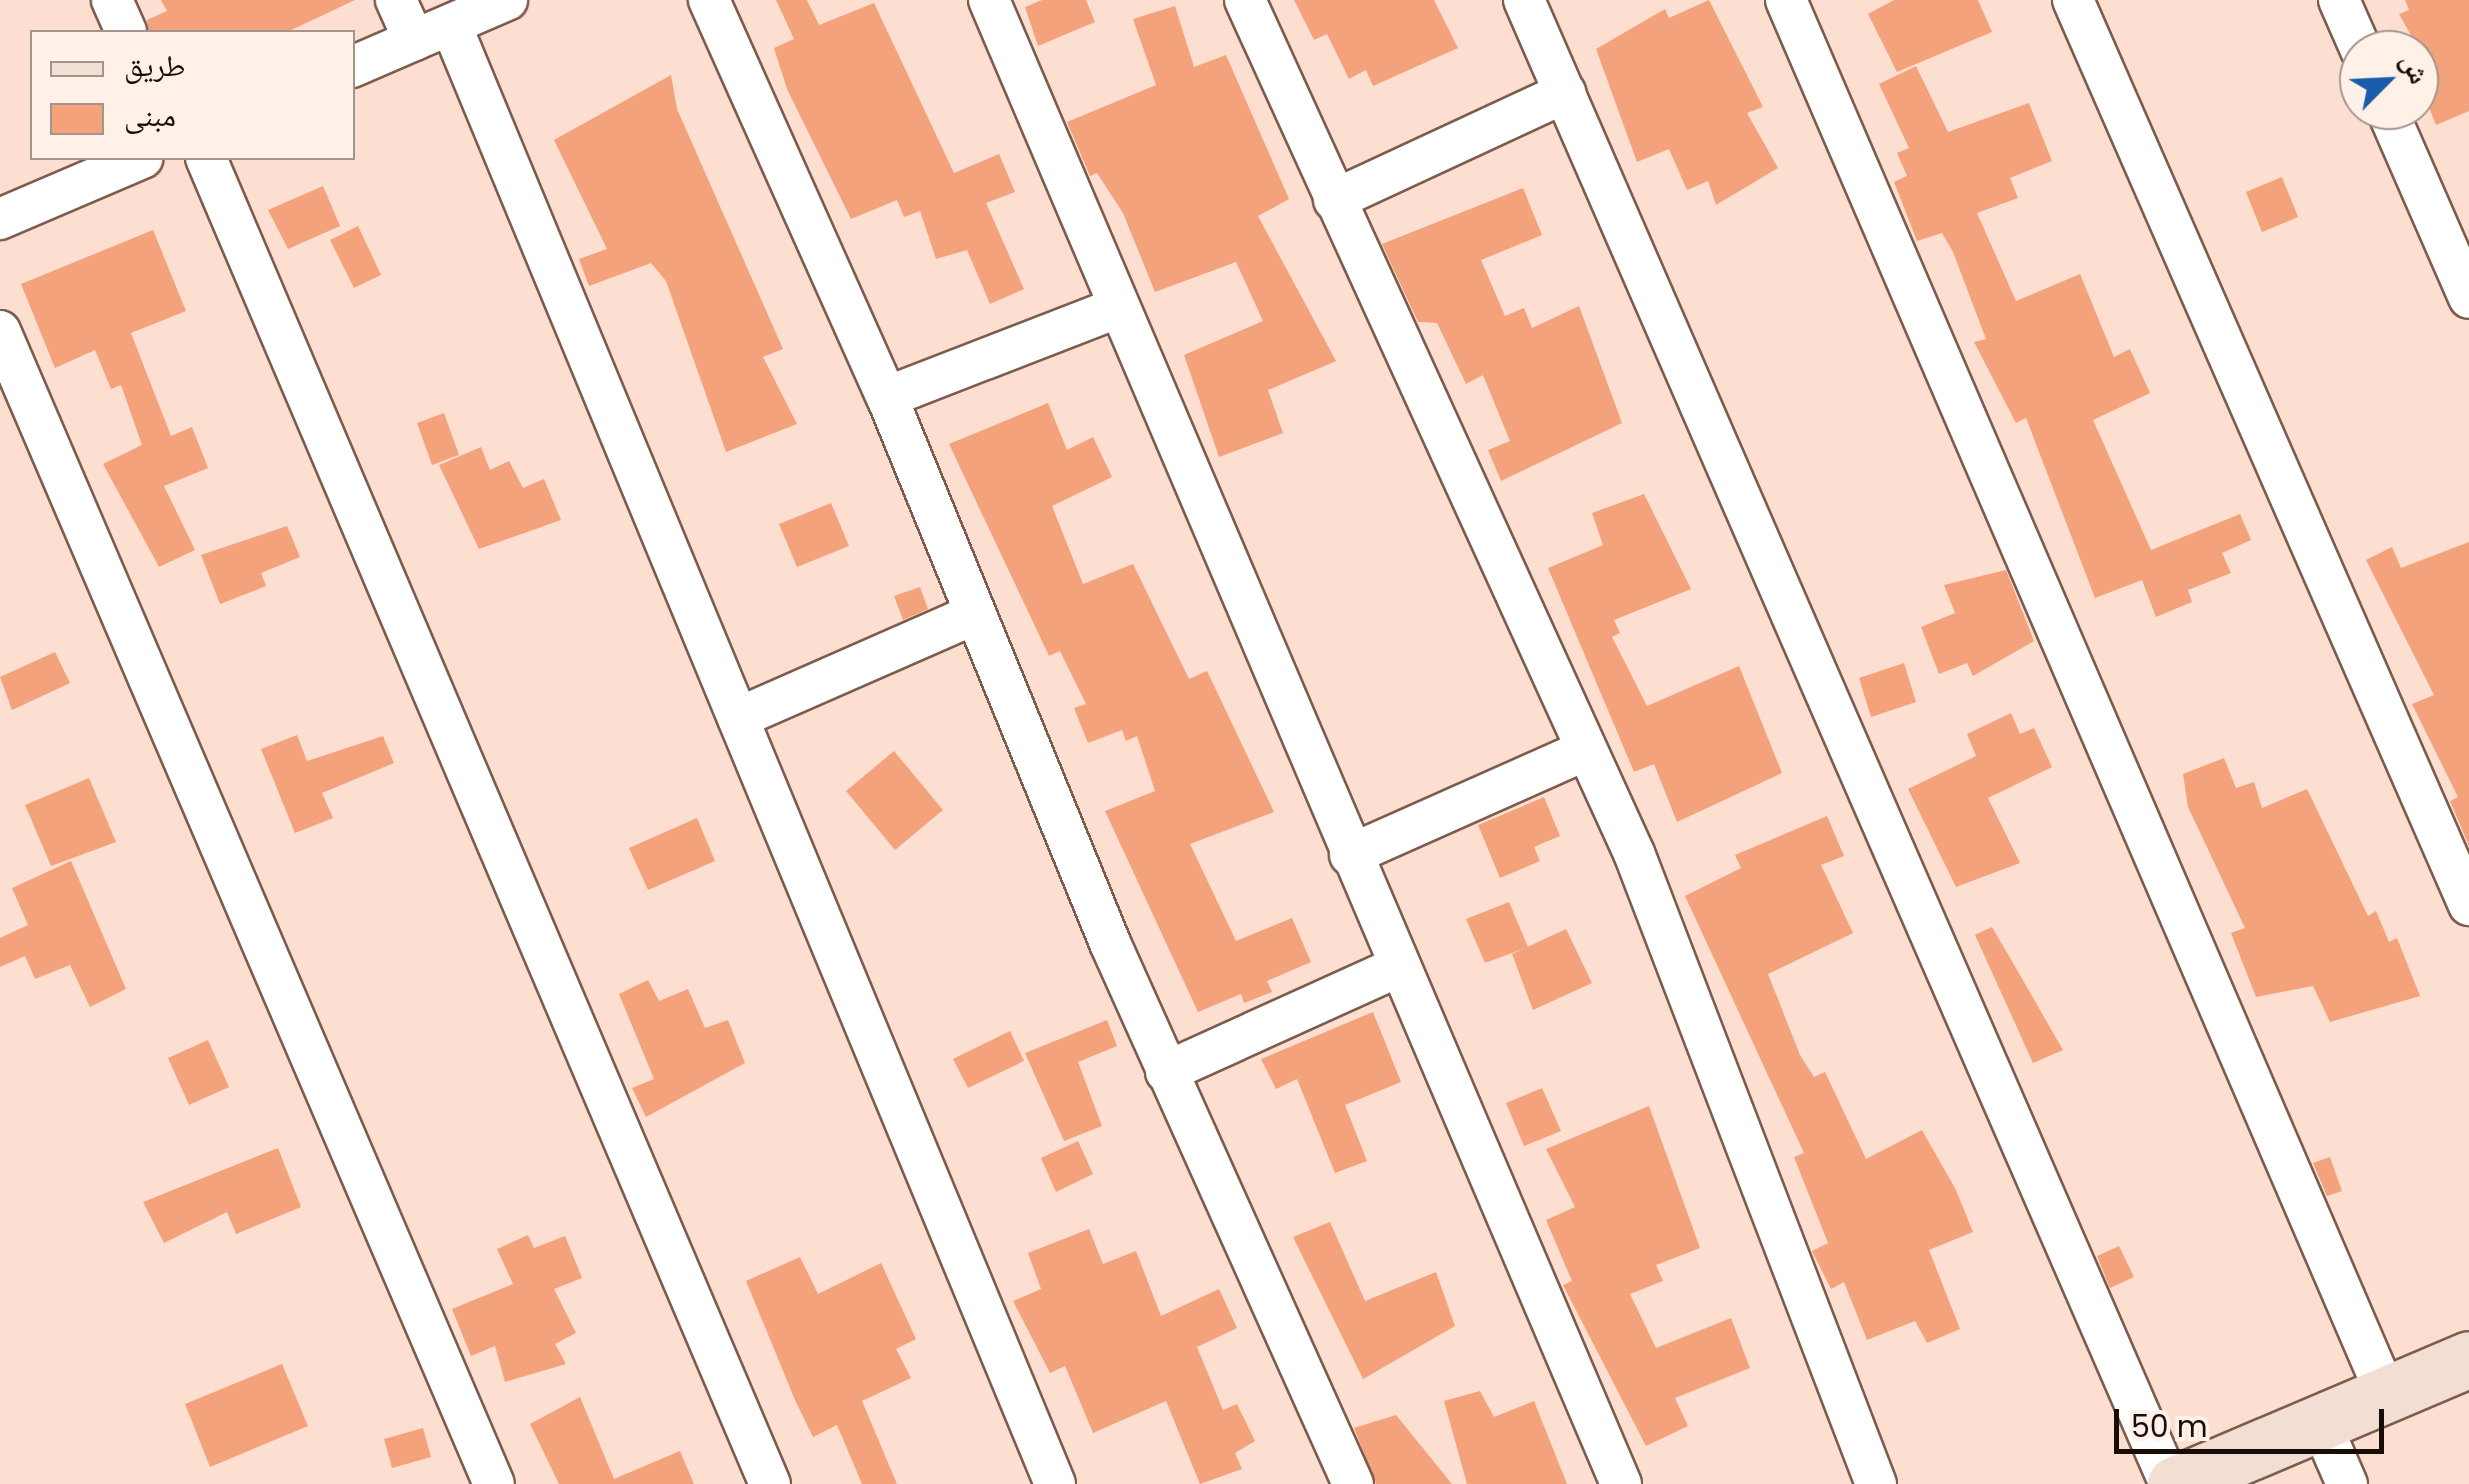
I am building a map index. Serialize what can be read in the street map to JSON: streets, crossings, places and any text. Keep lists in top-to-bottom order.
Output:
{
  "legend": ["طريق", "مبنى"],
  "scale_bar": "50 m",
  "north": "top right"
}
